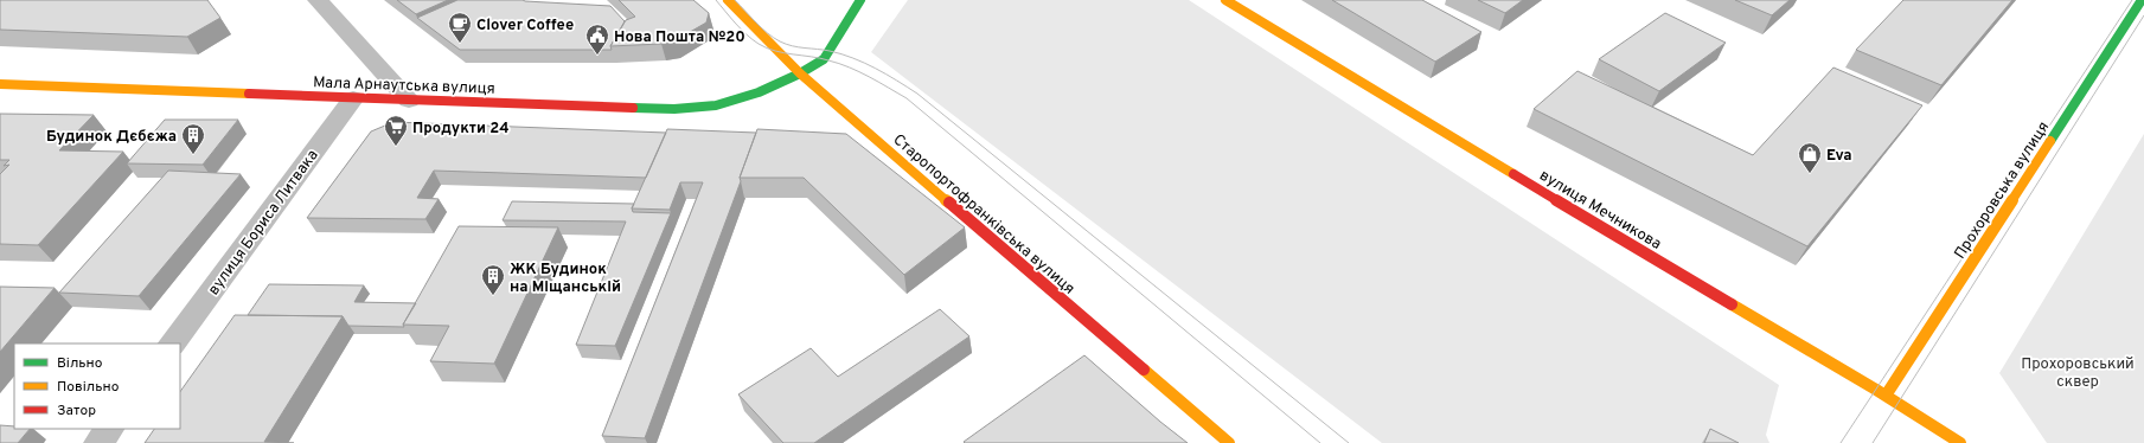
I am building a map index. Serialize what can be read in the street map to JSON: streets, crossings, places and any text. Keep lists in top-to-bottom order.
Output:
{
  "streets": {
    "main road": [
      "Мала Арнаутська вулиця",
      "Прохоровська вулиця",
      "вулиця Мечникова",
      "Старопортофранківська вулиця"
    ],
    "street": ["вулиця Бориса Литвака"]
  },
  "crossings": [
    ["Мала Арнаутська вулиця", "Старопортофранківська вулиця"],
    ["Мала Арнаутська вулиця", "вулиця Бориса Литвака"],
    ["Прохоровська вулиця", "вулиця Мечникова"]
  ],
  "parks": ["Прохоровський сквер"],
  "places": {
    "cafe": ["Clover Coffee"],
    "public building": ["Нова Пошта №20"],
    "supermarket": ["Продукти 24"],
    "building": ["Будинок Дєбєжа", "ЖК Будинок на Міщанській"],
    "shop": ["Eva"]
  },
  "legend": ["Вільно", "Повільно", "Затор"]
}
